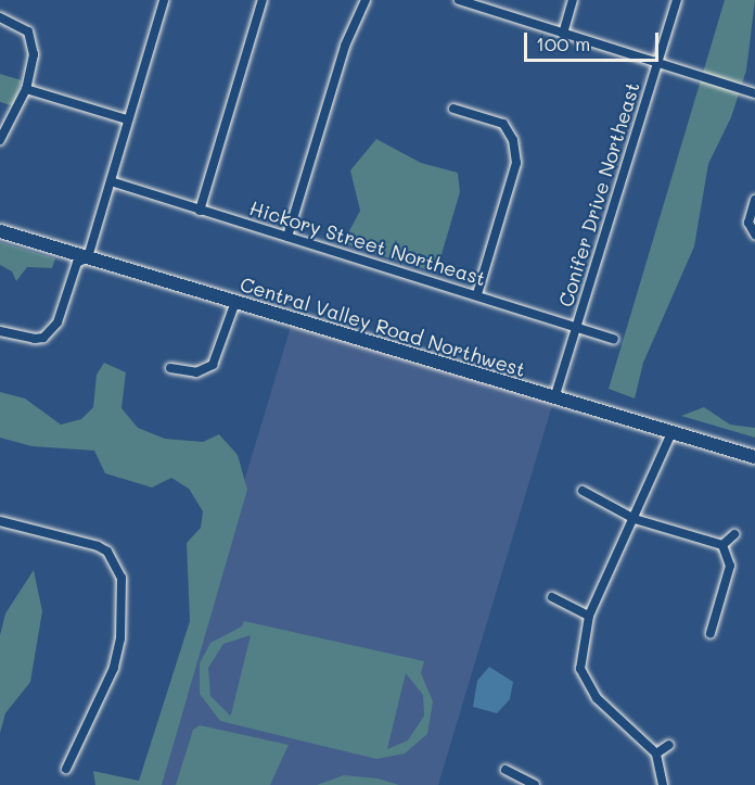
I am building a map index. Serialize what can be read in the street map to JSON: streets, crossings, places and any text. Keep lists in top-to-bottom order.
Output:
{
  "streets": {
    "main road": ["Central Valley Road Northwest"],
    "street": ["Conifer Drive Northeast", "Hickory Street Northeast"]
  },
  "crossings": [
    ["Conifer Drive Northeast", "Hickory Street Northeast"],
    ["Conifer Drive Northeast", "Central Valley Road Northwest"]
  ],
  "scale_bar": "100 m"
}
